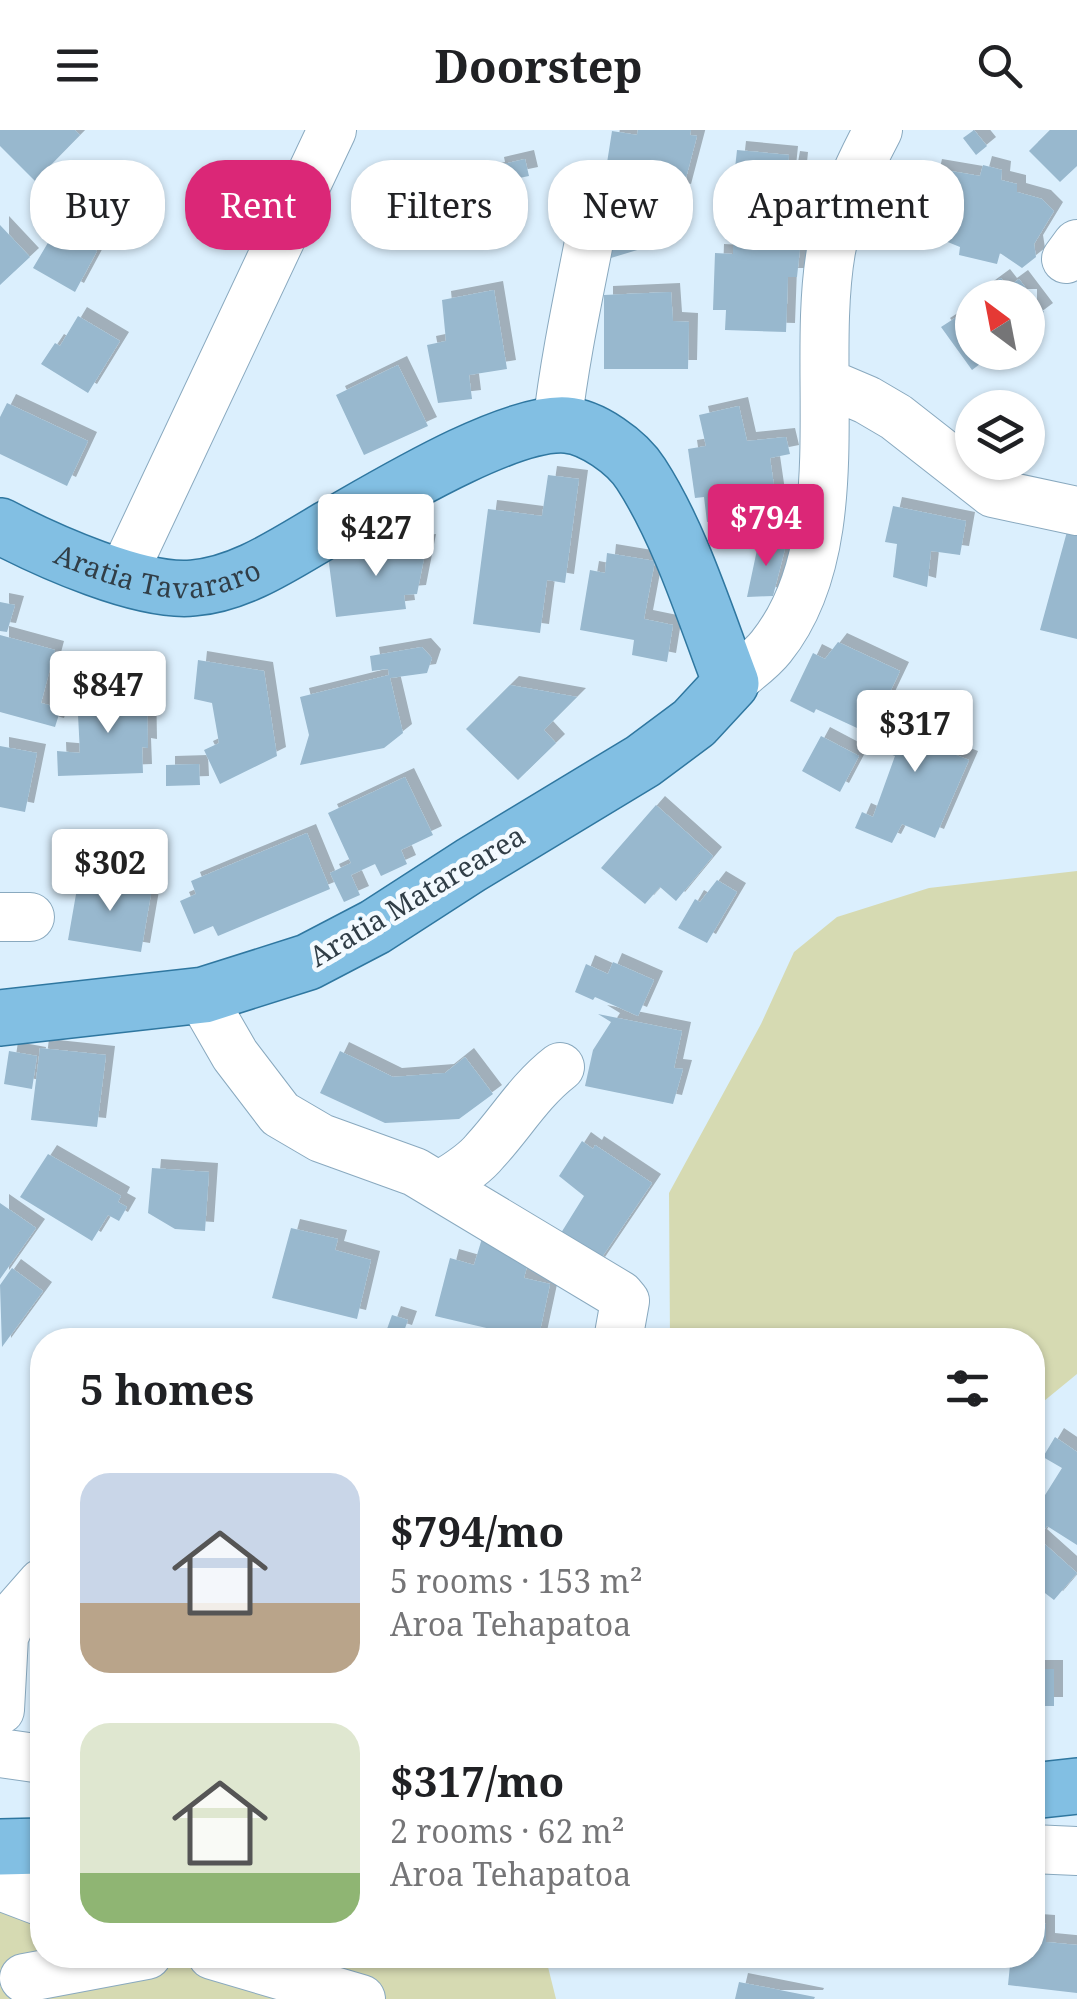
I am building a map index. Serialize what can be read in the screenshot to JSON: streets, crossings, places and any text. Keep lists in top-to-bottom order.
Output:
{
  "streets": {
    "main road": ["Aratia Tavararo", "Aratia Matarearea"]
  },
  "north": "top left",
  "page": {
    "header": "Doorstep",
    "chip": [
      "Buy",
      "Rent",
      "Filters",
      "New",
      "Apartment"
    ],
    "price": [
      "$794",
      "$427",
      "$847",
      "$317",
      "$302"
    ],
    "heading": "5 homes",
    "list": [
      {
        "name": "$794/mo",
        "note": "5 rooms · 153 m² · Aroa Tehapatoa"
      },
      {
        "name": "$317/mo",
        "note": "2 rooms · 62 m² · Aroa Tehapatoa"
      }
    ]
  }
}
